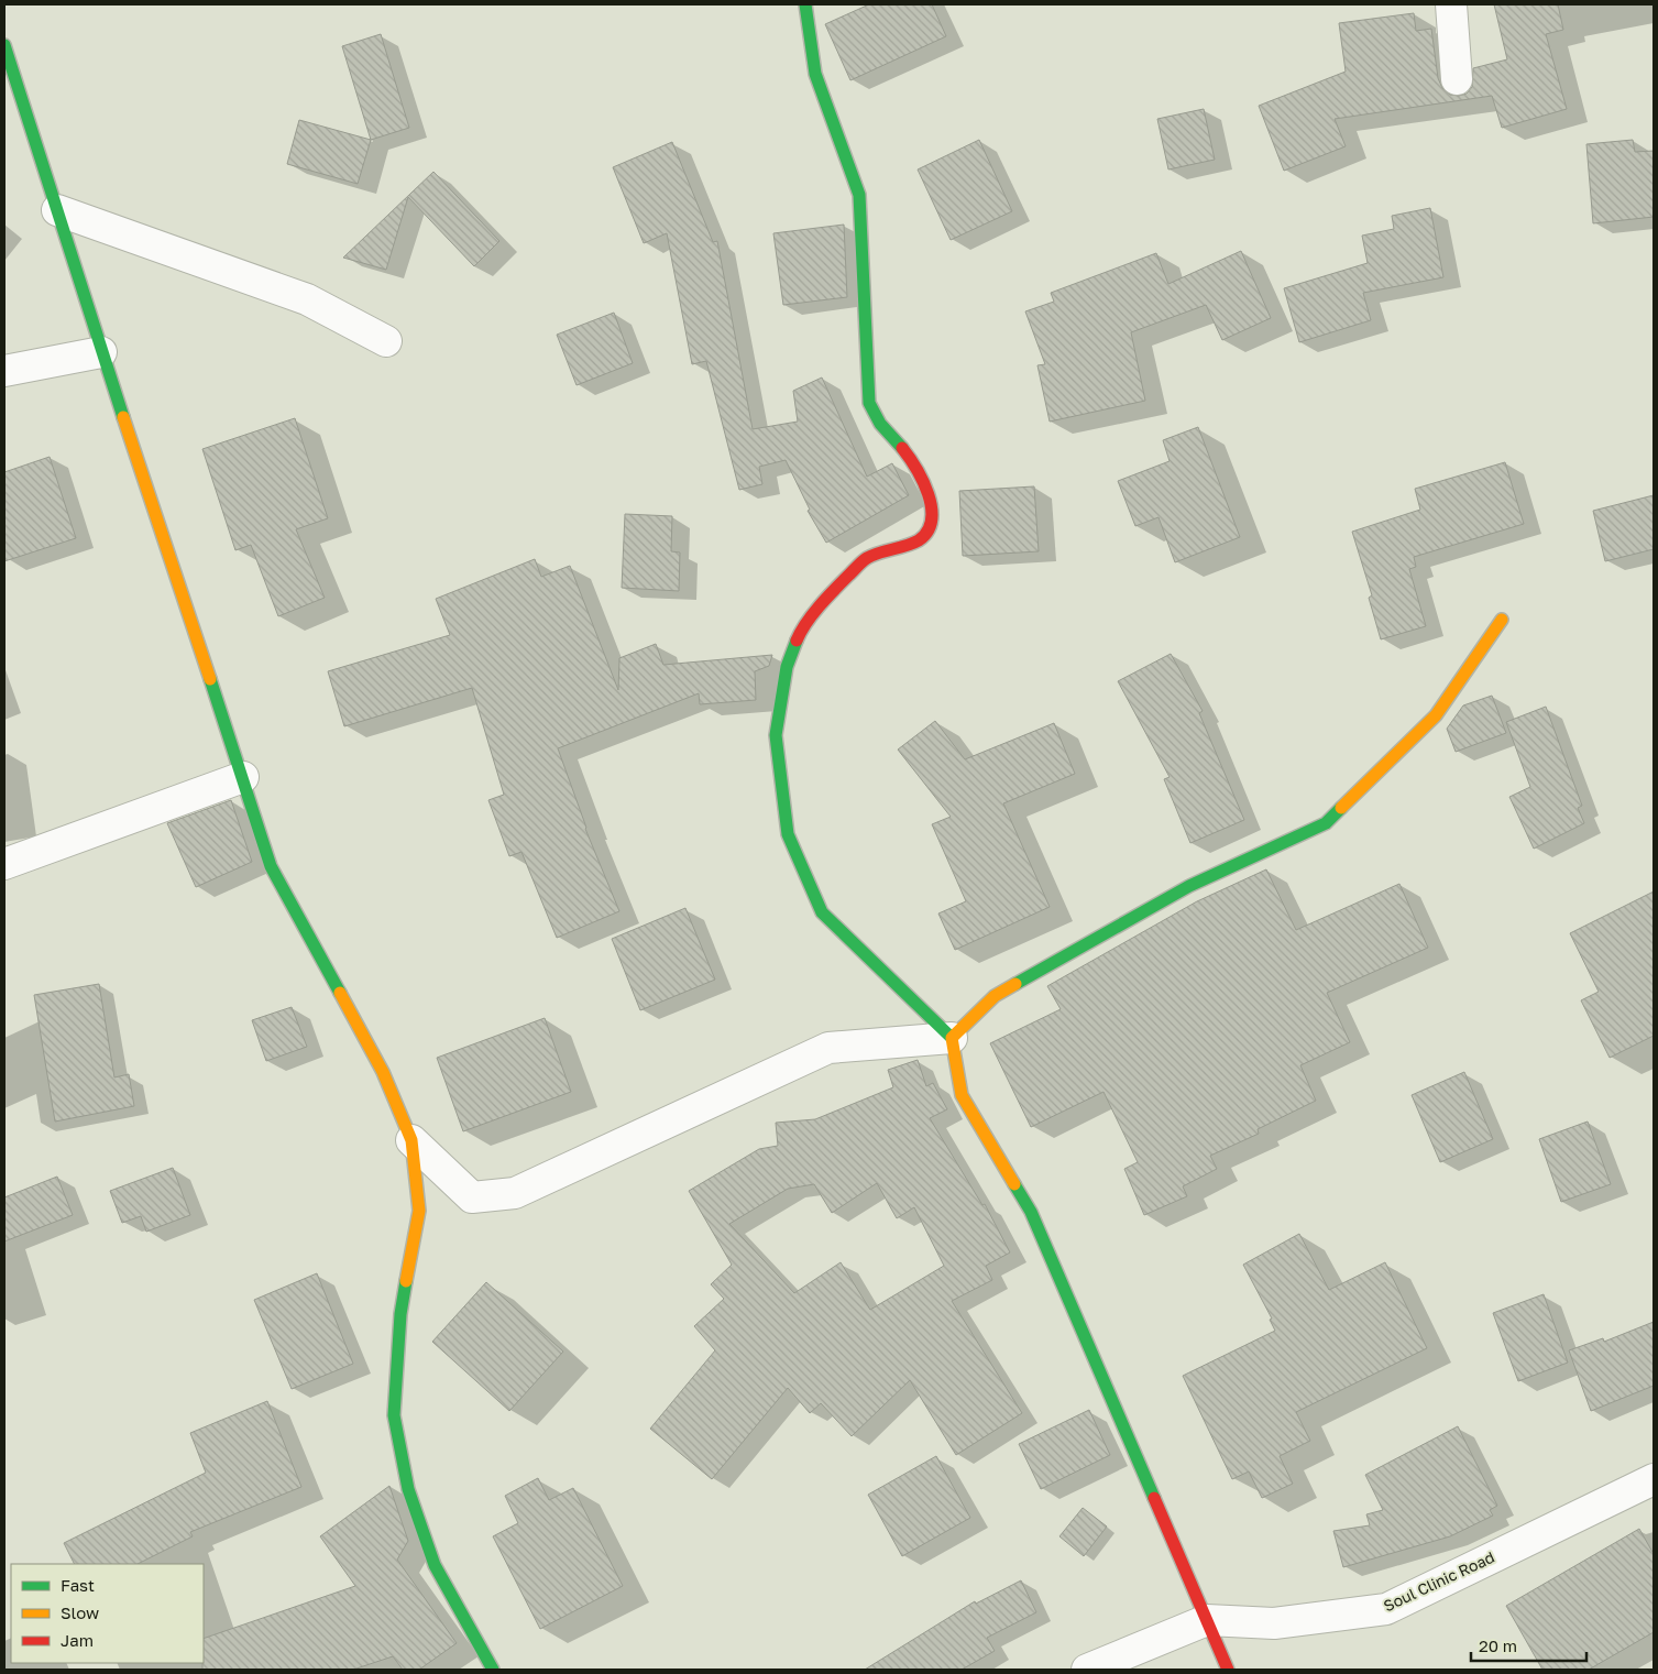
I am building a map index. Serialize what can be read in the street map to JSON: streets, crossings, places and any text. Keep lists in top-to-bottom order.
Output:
{
  "streets": {
    "street": ["Soul Clinic Road"]
  },
  "legend": ["Fast", "Slow", "Jam"],
  "scale_bar": "20 m"
}
